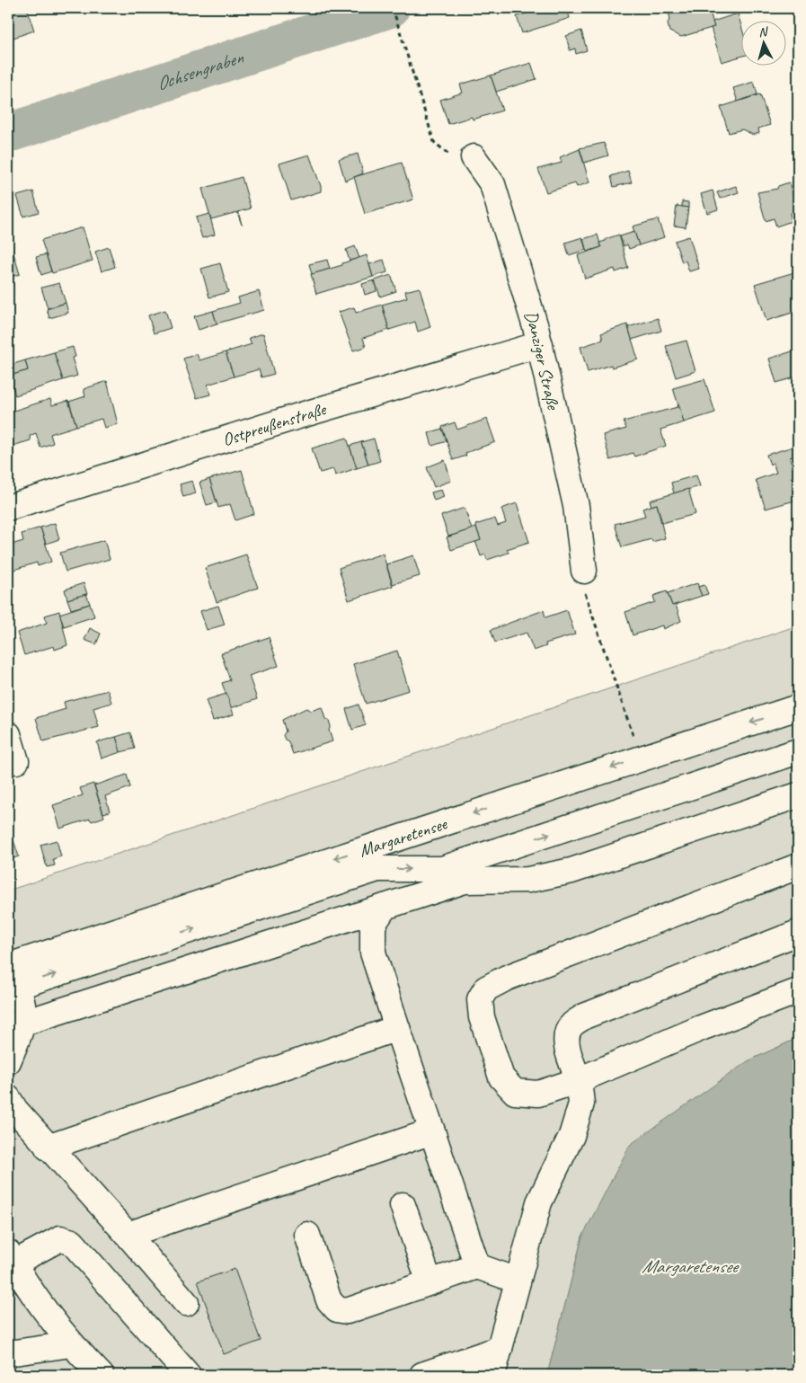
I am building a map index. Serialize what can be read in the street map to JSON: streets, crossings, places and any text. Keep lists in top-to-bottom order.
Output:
{
  "streets": {
    "street": ["Danziger Straße", "Ostpreußenstraße", "Margaretensee"]
  },
  "crossings": [
    ["Danziger Straße", "Ostpreußenstraße"]
  ],
  "water": ["Ochsengraben", "Margaretensee"],
  "north": "top"
}
